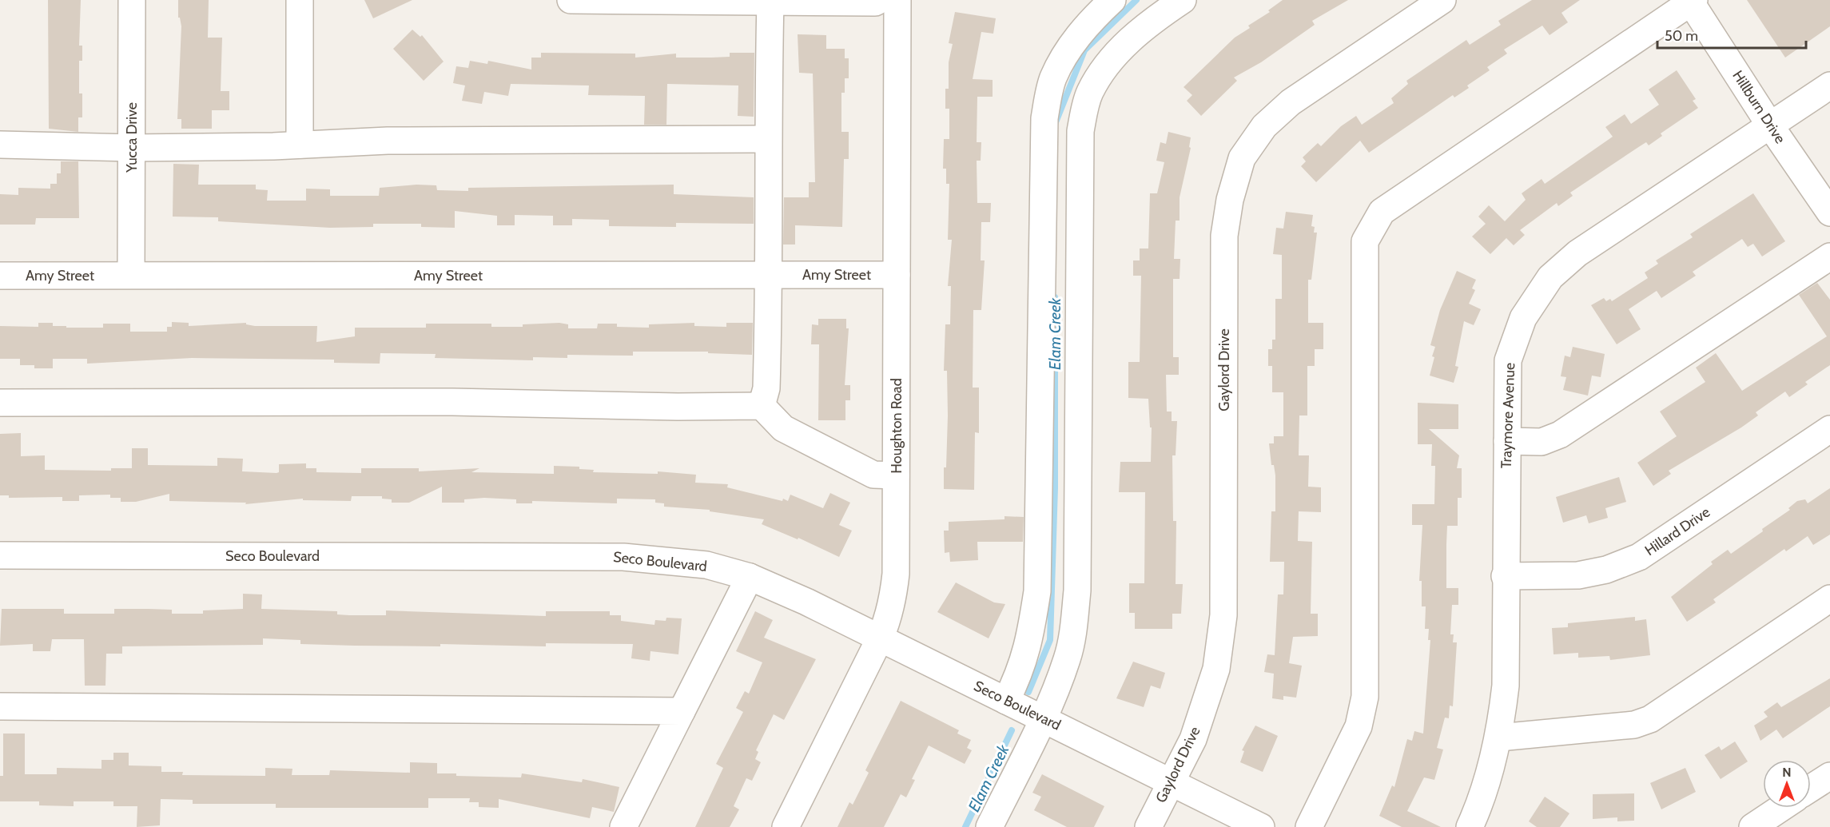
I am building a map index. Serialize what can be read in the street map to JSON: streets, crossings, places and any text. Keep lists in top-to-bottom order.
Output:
{
  "streets": {
    "street": [
      "Hillburn Drive",
      "Yucca Drive",
      "Amy Street",
      "Gaylord Drive",
      "Traymore Avenue",
      "Houghton Road",
      "Hillard Drive",
      "Seco Boulevard"
    ]
  },
  "crossings": [
    ["Hillburn Drive", "Traymore Avenue"],
    ["Yucca Drive", "Amy Street"],
    ["Amy Street", "Houghton Road"],
    ["Gaylord Drive", "Seco Boulevard"],
    ["Traymore Avenue", "Hillard Drive"],
    ["Houghton Road", "Seco Boulevard"]
  ],
  "water": ["Elam Creek"],
  "scale_bar": "50 m",
  "north": "top"
}
